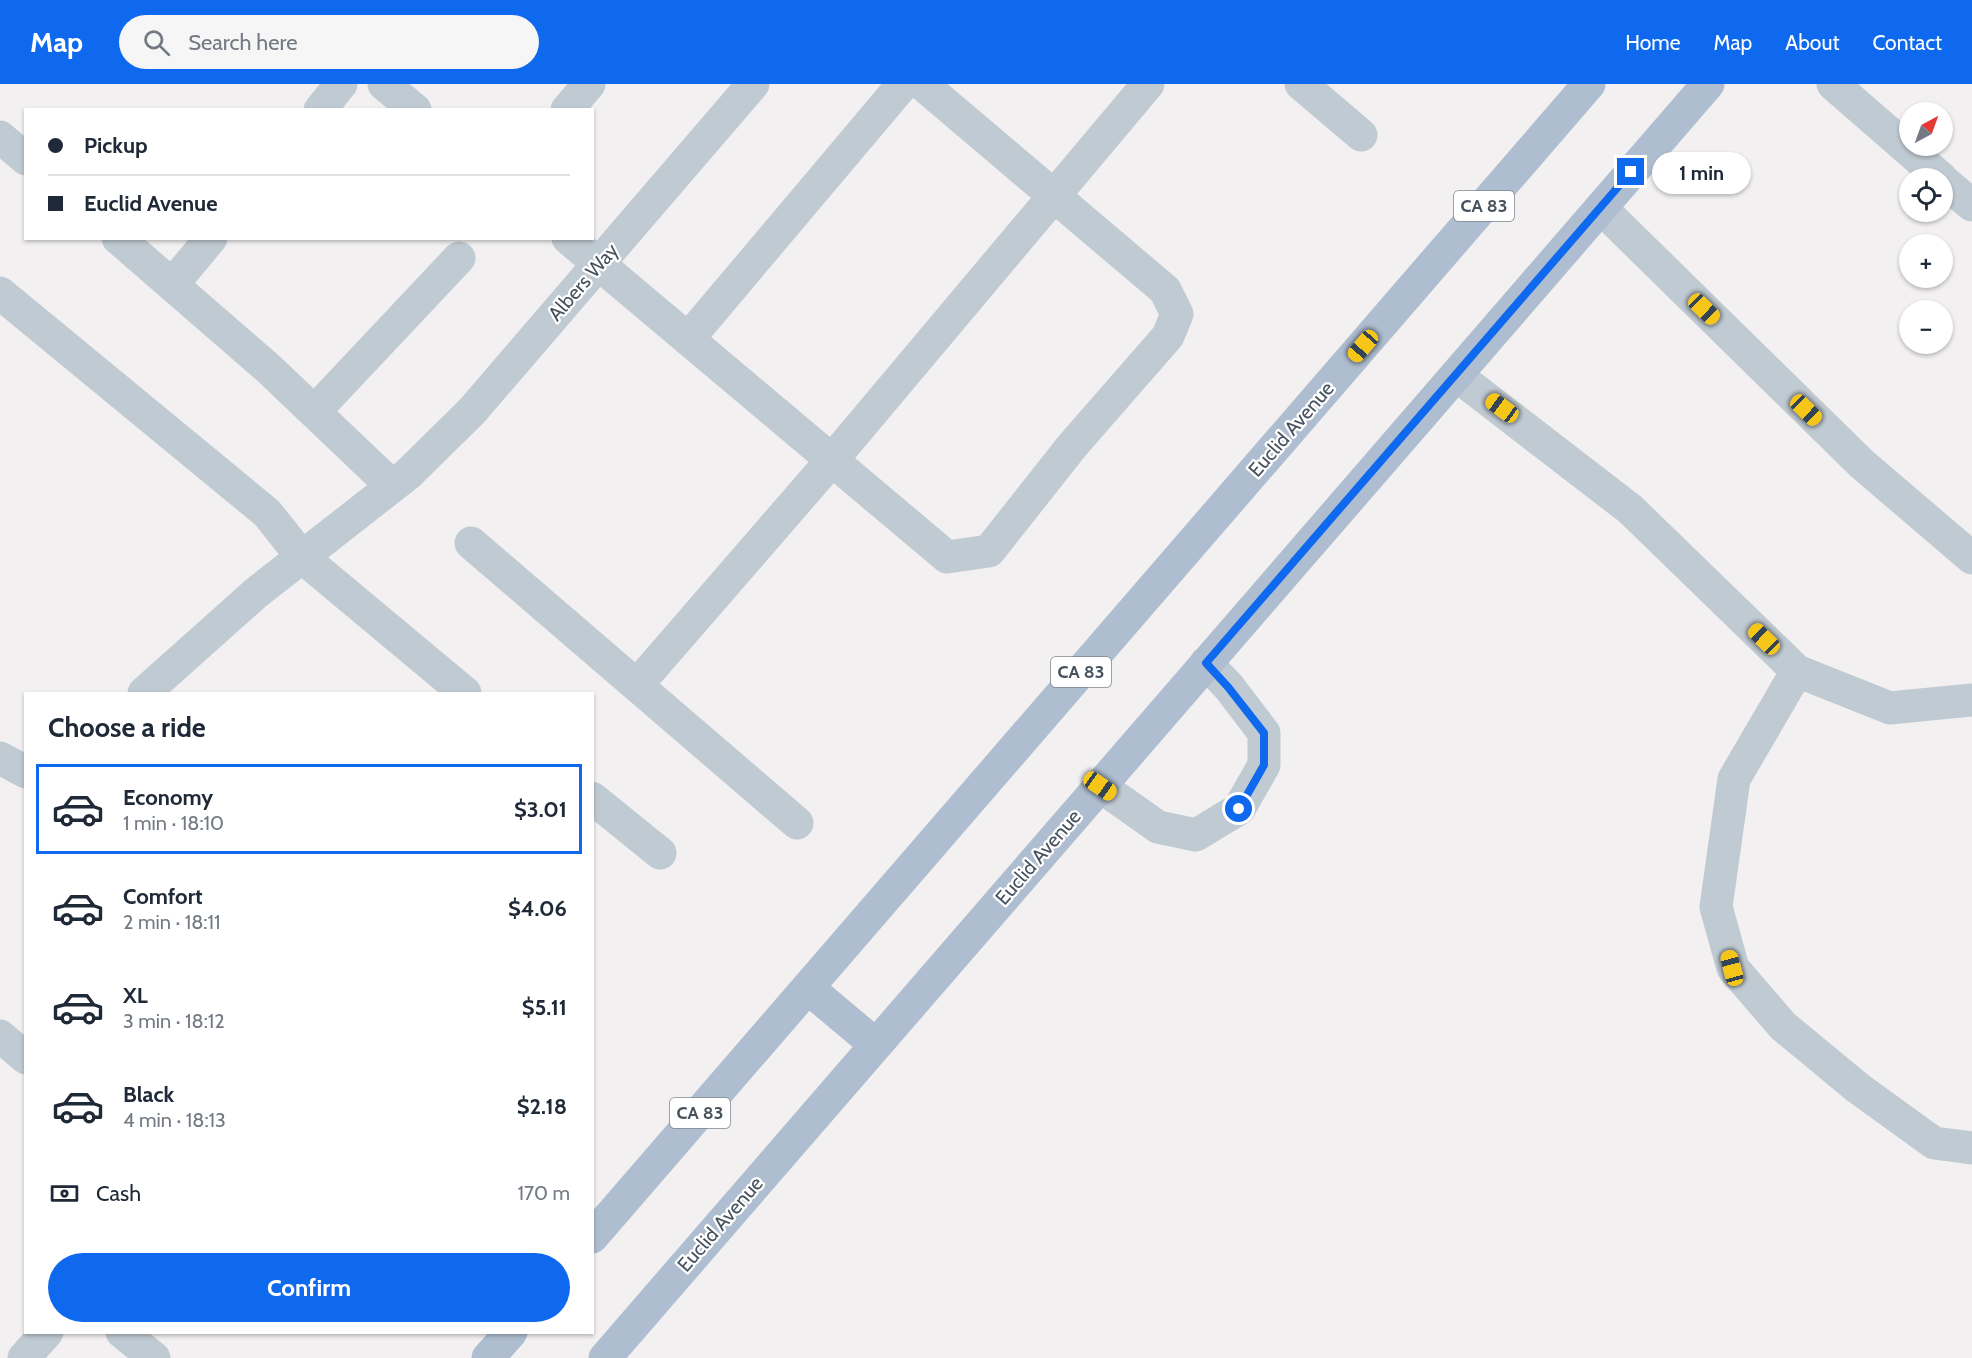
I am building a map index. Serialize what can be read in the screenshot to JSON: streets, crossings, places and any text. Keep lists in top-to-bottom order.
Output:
{
  "streets": {
    "main road": ["CA 83", "Euclid Avenue"],
    "street": ["Albers Way"]
  },
  "north": "top right",
  "page": {
    "header": "Map",
    "search": "Search here",
    "nav": [
      "Home",
      "Map",
      "About",
      "Contact"
    ],
    "map_buttons": ["+", "−"],
    "banner": ["Pickup", "Euclid Avenue"],
    "bubble": "1 min",
    "heading": "Choose a ride",
    "list": [
      {
        "name": "Economy",
        "note": "1 min · 18:10",
        "value": "$3.01"
      },
      {
        "name": "Comfort",
        "note": "2 min · 18:11",
        "value": "$4.06"
      },
      {
        "name": "XL",
        "note": "3 min · 18:12",
        "value": "$5.11"
      },
      {
        "name": "Black",
        "note": "4 min · 18:13",
        "value": "$2.18"
      }
    ],
    "pay": ["Cash", "170 m"],
    "buttons": "Confirm"
  }
}
